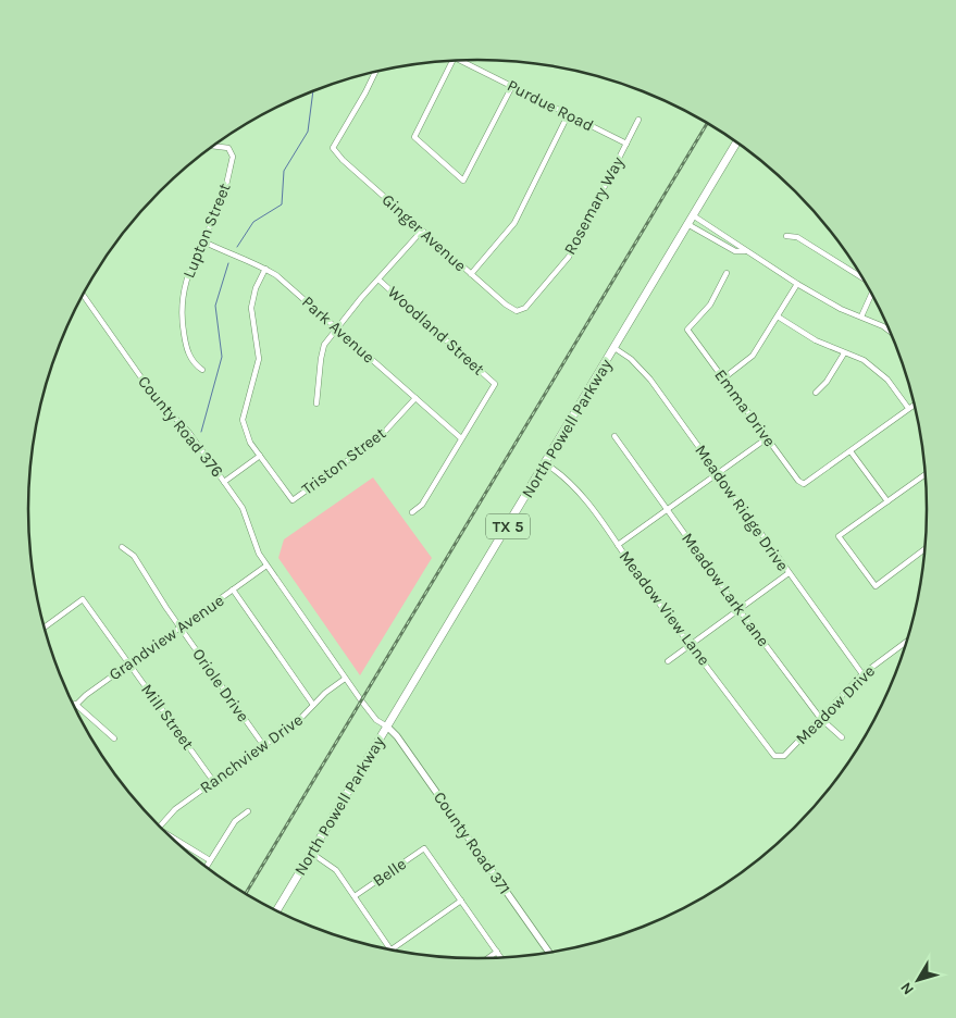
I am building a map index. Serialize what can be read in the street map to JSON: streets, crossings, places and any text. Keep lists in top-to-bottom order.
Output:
{
  "streets": {
    "main road": ["North Powell Parkway", "TX 5"],
    "street": [
      "Purdue Road",
      "Rosemary Way",
      "Lupton Street",
      "Ginger Avenue",
      "Park Avenue",
      "Woodland Street",
      "Emma Drive",
      "County Road 376",
      "Triston Street",
      "Meadow Ridge Drive",
      "Meadow Lark Lane",
      "Meadow View Lane",
      "Grandview Avenue",
      "Oriole Drive",
      "Meadow Drive",
      "Mill Street",
      "Ranchview Drive",
      "County Road 371",
      "Belle"
    ]
  },
  "crossings": [
    ["Purdue Road", "Rosemary Way"],
    ["Rosemary Way", "Ginger Avenue"],
    ["Lupton Street", "Park Avenue"],
    ["Park Avenue", "Woodland Street"],
    ["Park Avenue", "Triston Street"],
    ["County Road 376", "North Powell Parkway"],
    ["County Road 376", "Grandview Avenue"],
    ["County Road 376", "Ranchview Drive"],
    ["County Road 376", "County Road 371"],
    ["North Powell Parkway", "Meadow Ridge Drive"],
    ["North Powell Parkway", "Meadow View Lane"],
    ["North Powell Parkway", "County Road 371"],
    ["Meadow Ridge Drive", "Meadow Drive"],
    ["Meadow Lark Lane", "Meadow Drive"],
    ["Meadow View Lane", "Meadow Drive"],
    ["Grandview Avenue", "Oriole Drive"],
    ["Grandview Avenue", "Mill Street"],
    ["Oriole Drive", "Ranchview Drive"],
    ["Mill Street", "Ranchview Drive"]
  ],
  "north": "bottom left"
}
